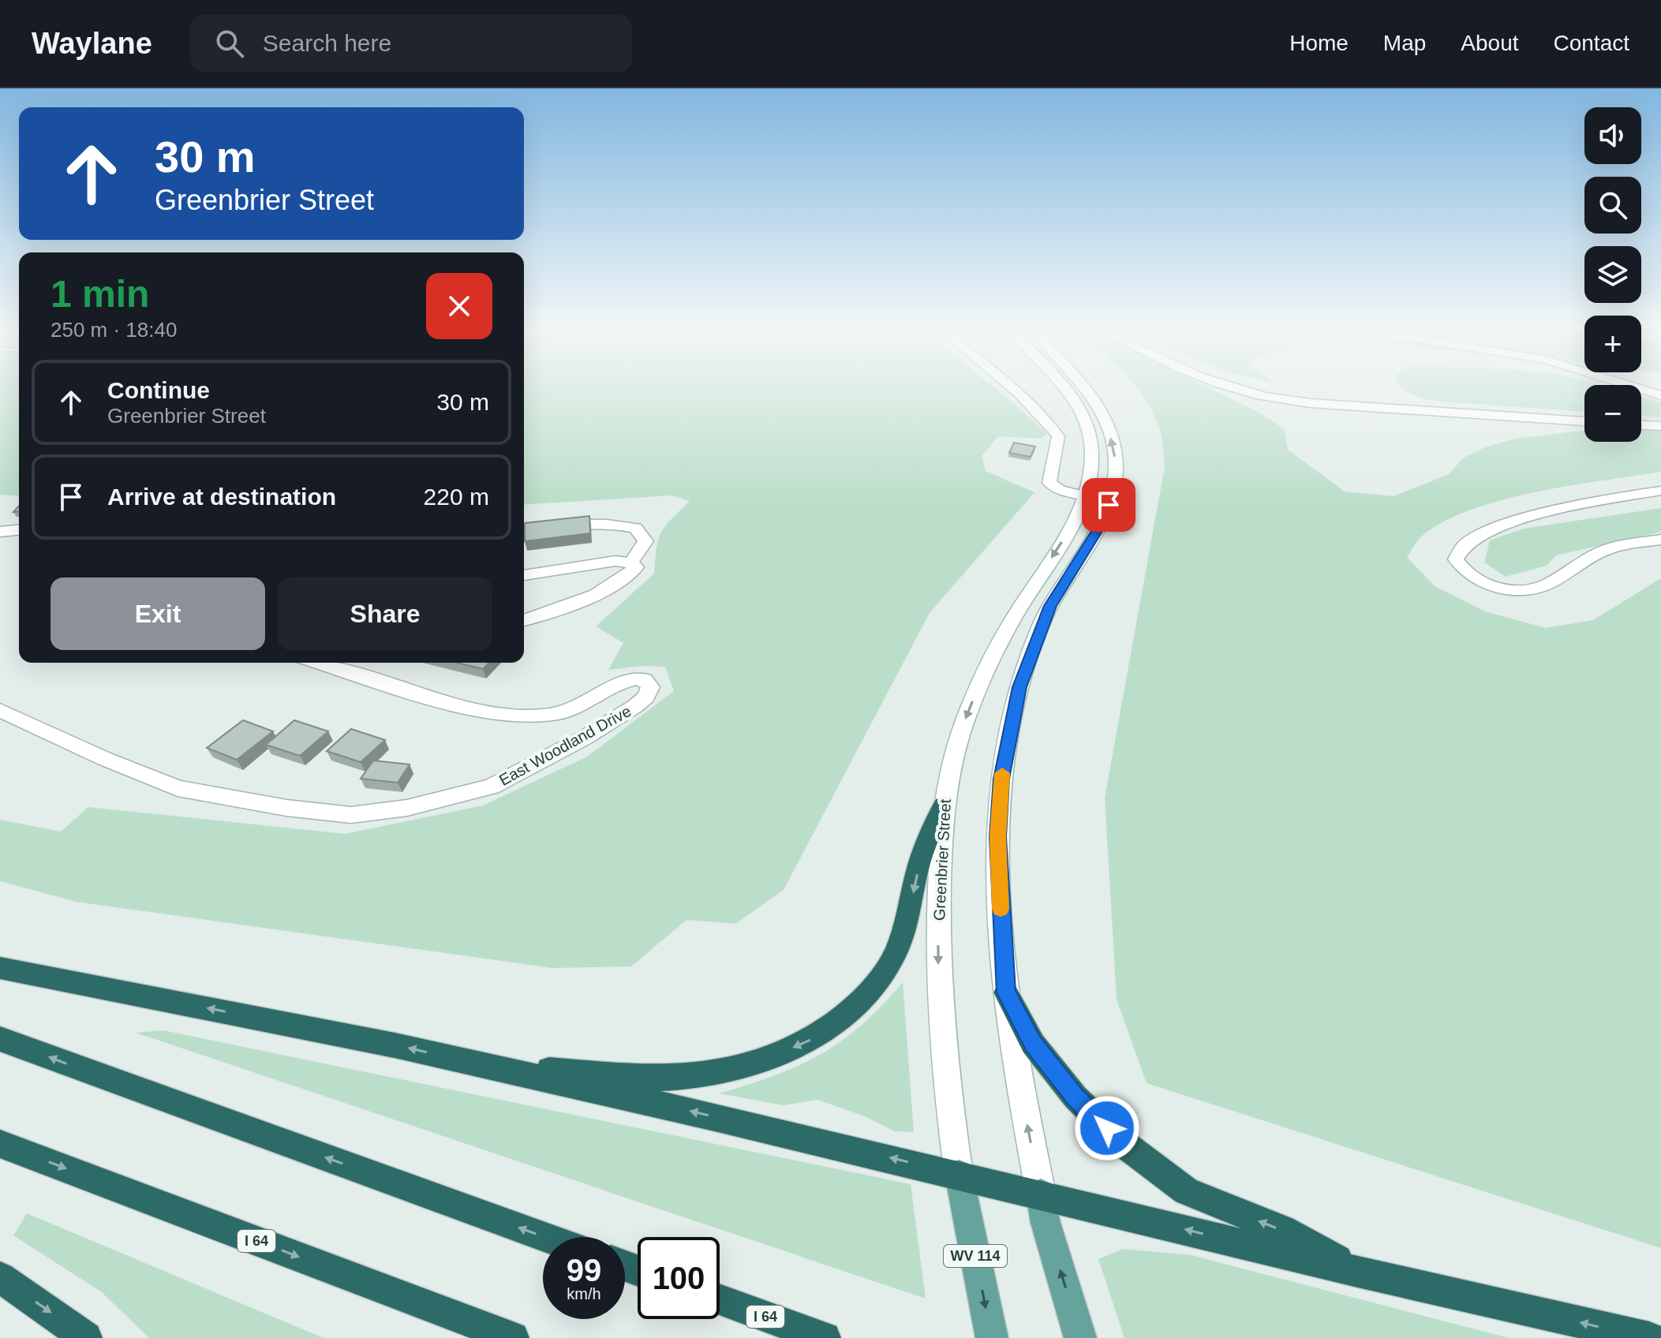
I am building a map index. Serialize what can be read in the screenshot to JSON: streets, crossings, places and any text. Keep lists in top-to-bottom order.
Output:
{
  "streets": {
    "highway": ["I 64"],
    "main road": ["Greenbrier Street", "WV 114"],
    "street": ["East Woodland Drive"]
  },
  "page": {
    "header": "Waylane",
    "search": "Search here",
    "nav": [
      "Home",
      "Map",
      "About",
      "Contact"
    ],
    "map_buttons": ["+", "−"],
    "turn": ["30 m", "Greenbrier Street"],
    "heading": ["1 min", "250 m · 18:40"],
    "list": [
      {
        "name": "Continue",
        "note": "Greenbrier Street",
        "value": "30 m"
      },
      {
        "name": "Arrive at destination",
        "value": "220 m"
      }
    ],
    "buttons": ["Exit", "Share"],
    "speed": "99 km/h",
    "limit": "100"
  }
}
